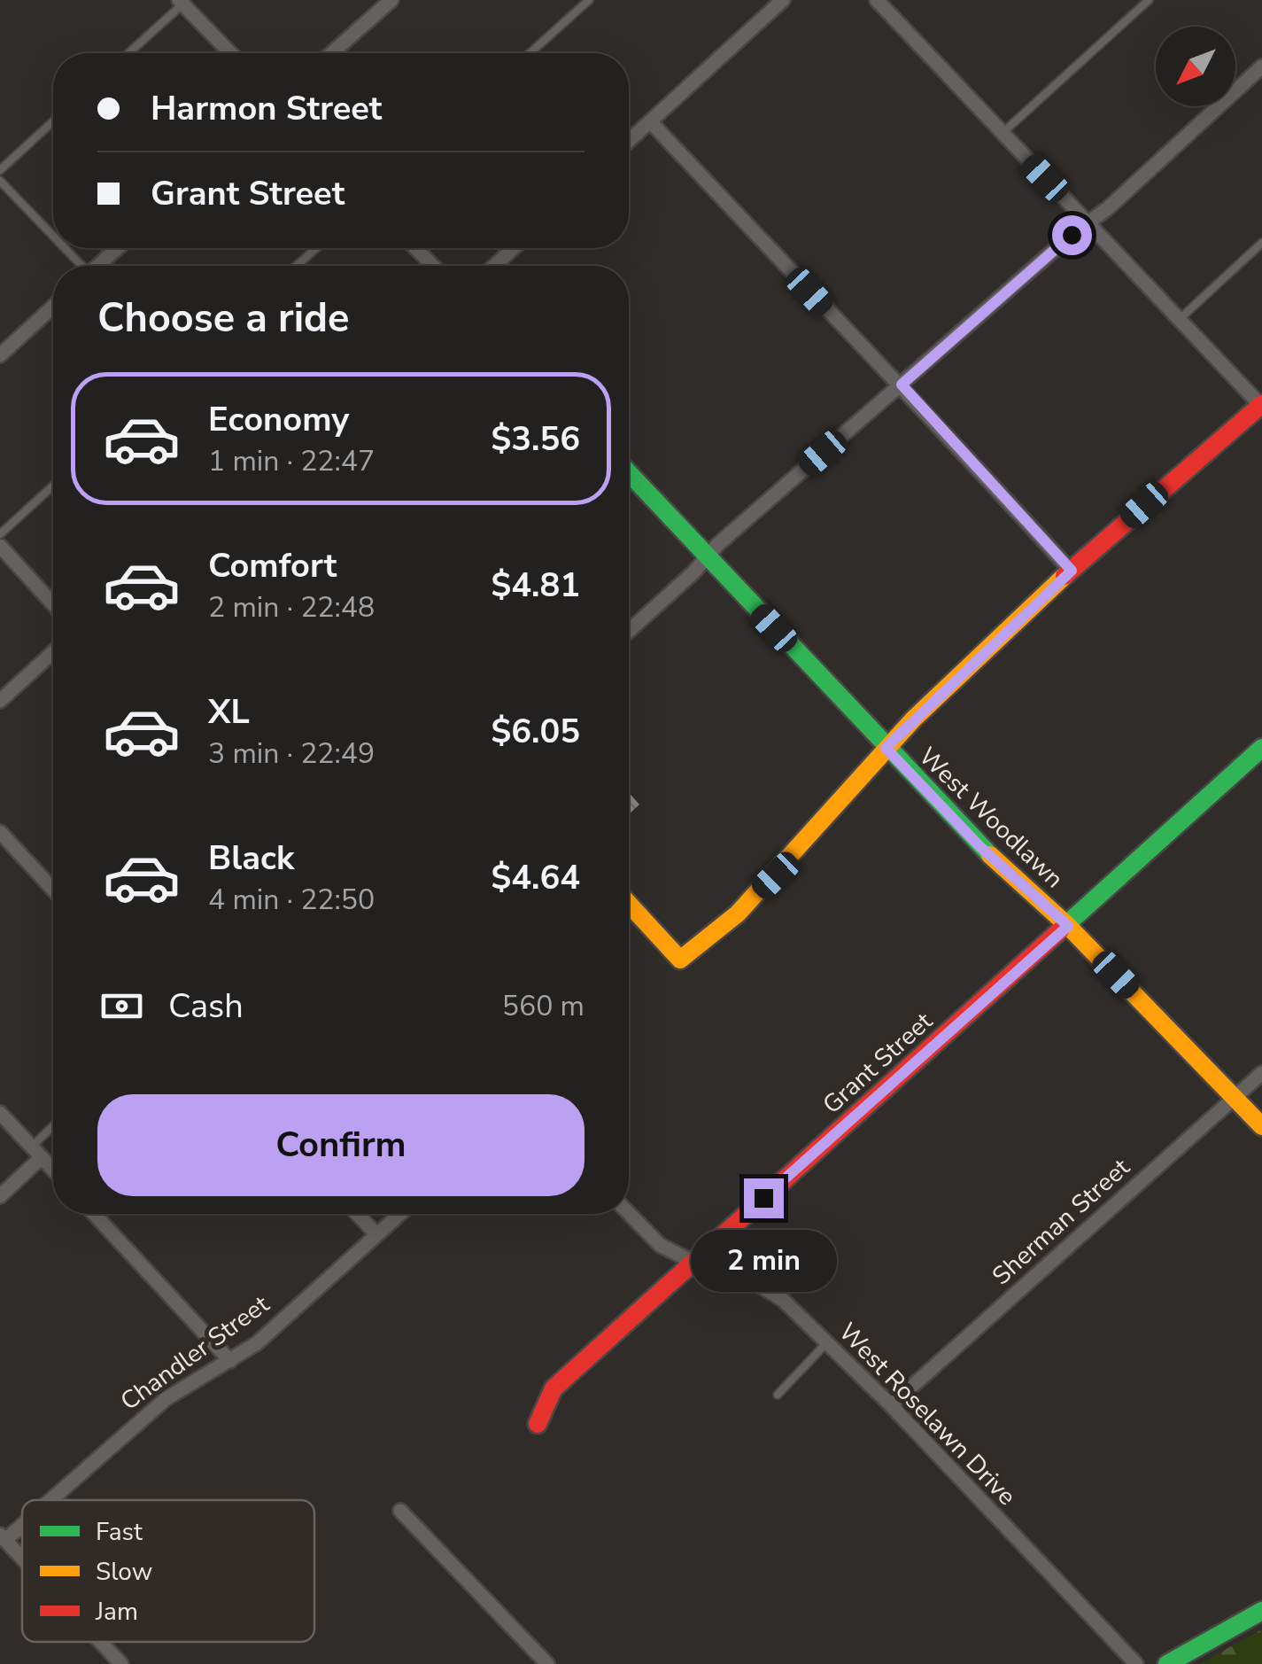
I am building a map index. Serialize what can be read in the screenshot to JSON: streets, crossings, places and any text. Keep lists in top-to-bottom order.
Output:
{
  "streets": {
    "street": [
      "West Woodlawn",
      "Grant Street",
      "Sherman Street",
      "Chandler Street",
      "West Roselawn Drive"
    ]
  },
  "crossings": [
    ["West Woodlawn", "Grant Street"],
    ["West Woodlawn", "Sherman Street"],
    ["Grant Street", "West Roselawn Drive"],
    ["Sherman Street", "West Roselawn Drive"]
  ],
  "legend": ["Fast", "Slow", "Jam"],
  "north": "bottom left",
  "page": {
    "banner": ["Harmon Street", "Grant Street"],
    "heading": "Choose a ride",
    "list": [
      {
        "name": "Economy",
        "note": "1 min · 22:47",
        "value": "$3.56"
      },
      {
        "name": "Comfort",
        "note": "2 min · 22:48",
        "value": "$4.81"
      },
      {
        "name": "XL",
        "note": "3 min · 22:49",
        "value": "$6.05"
      },
      {
        "name": "Black",
        "note": "4 min · 22:50",
        "value": "$4.64"
      }
    ],
    "pay": ["Cash", "560 m"],
    "buttons": "Confirm",
    "bubble": "2 min"
  }
}
